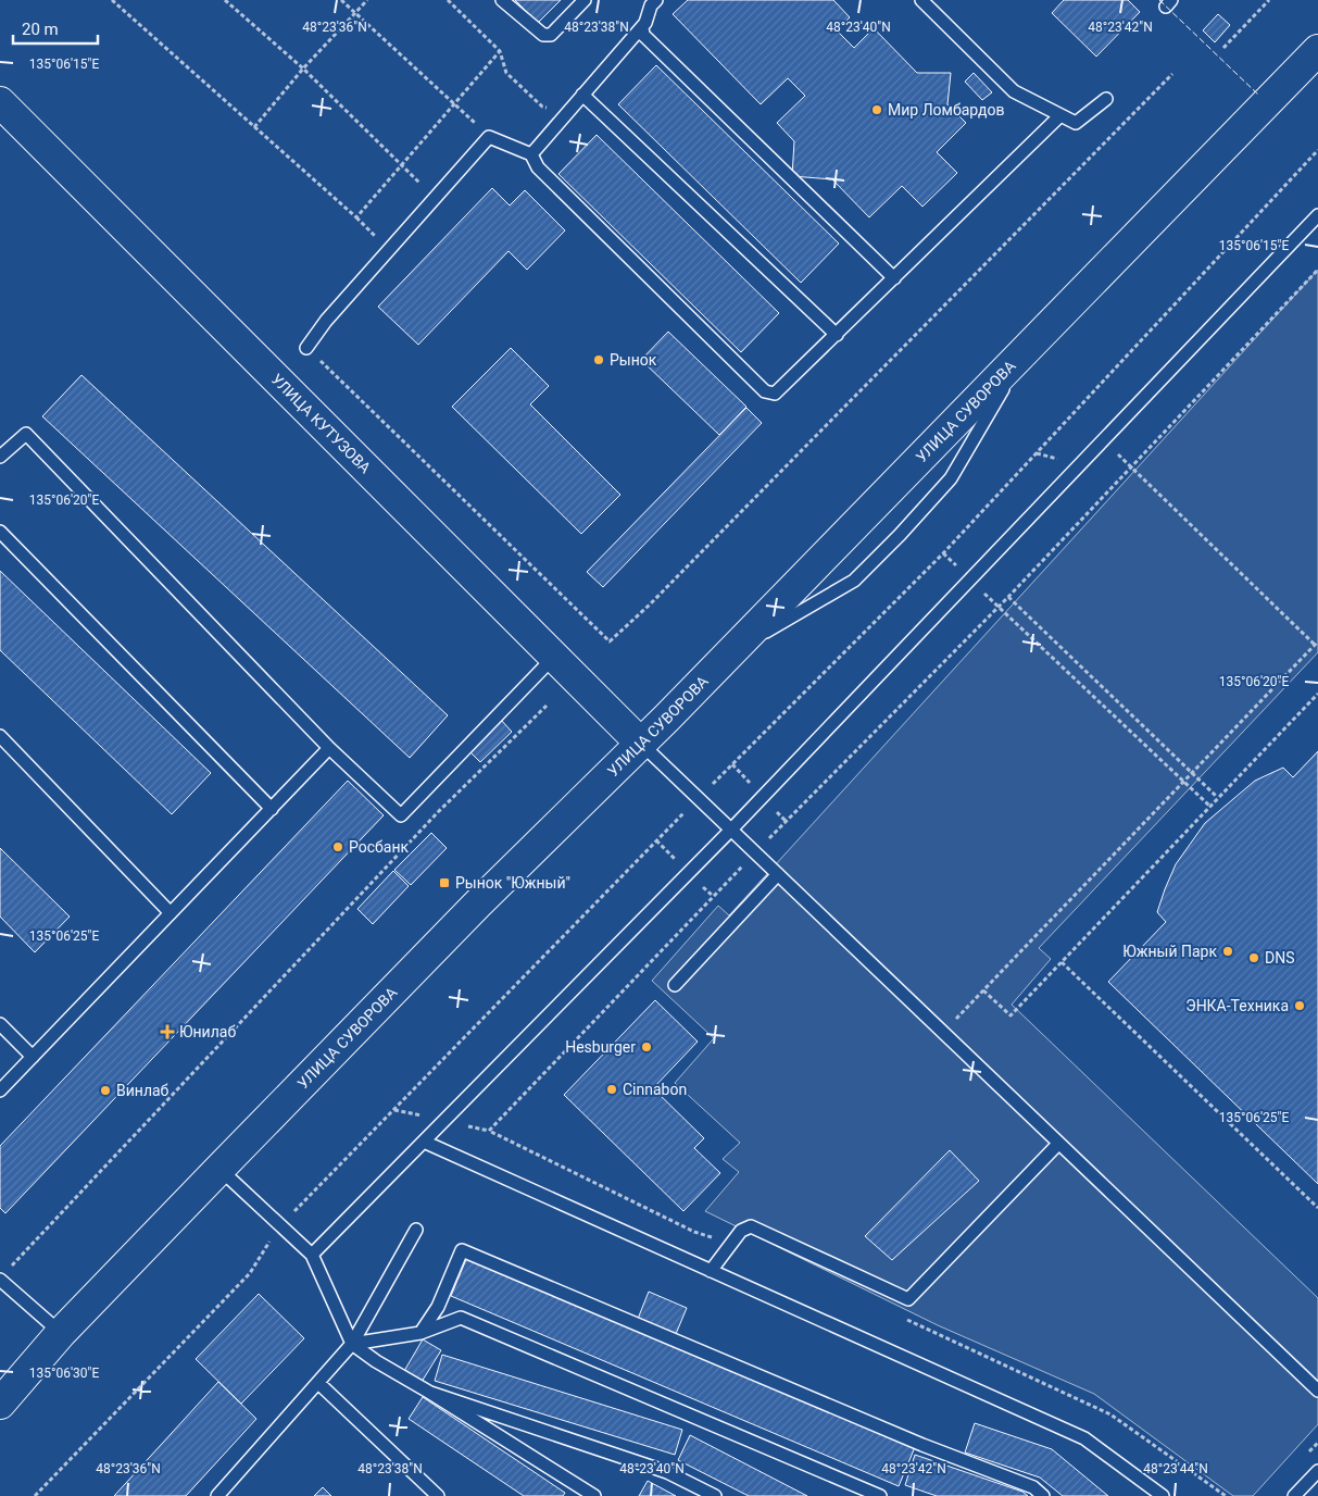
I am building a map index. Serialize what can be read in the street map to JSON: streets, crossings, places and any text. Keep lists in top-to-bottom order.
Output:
{
  "streets": {
    "main road": ["УЛИЦА СУВОРОВА", "УЛИЦА КУТУЗОВА"]
  },
  "crossings": [
    ["УЛИЦА СУВОРОВА", "УЛИЦА КУТУЗОВА"]
  ],
  "places": {
    "other": [
      "Мир Ломбардов",
      "Рынок",
      "Росбанк",
      "Южный Парк",
      "DNS",
      "ЭНКА-Техника",
      "Hesburger",
      "Cinnabon",
      "Винлаб"
    ],
    "transit": ["Рынок \"Южный\""],
    "health": ["Юнилаб"]
  },
  "scale_bar": "20 m",
  "coordinates": [
    "48°23'36\"N",
    "48°23'38\"N",
    "48°23'40\"N",
    "48°23'42\"N",
    "135°06'15\"E",
    "135°06'20\"E",
    "135°06'25\"E",
    "135°06'30\"E",
    "48°23'44\"N"
  ]
}
